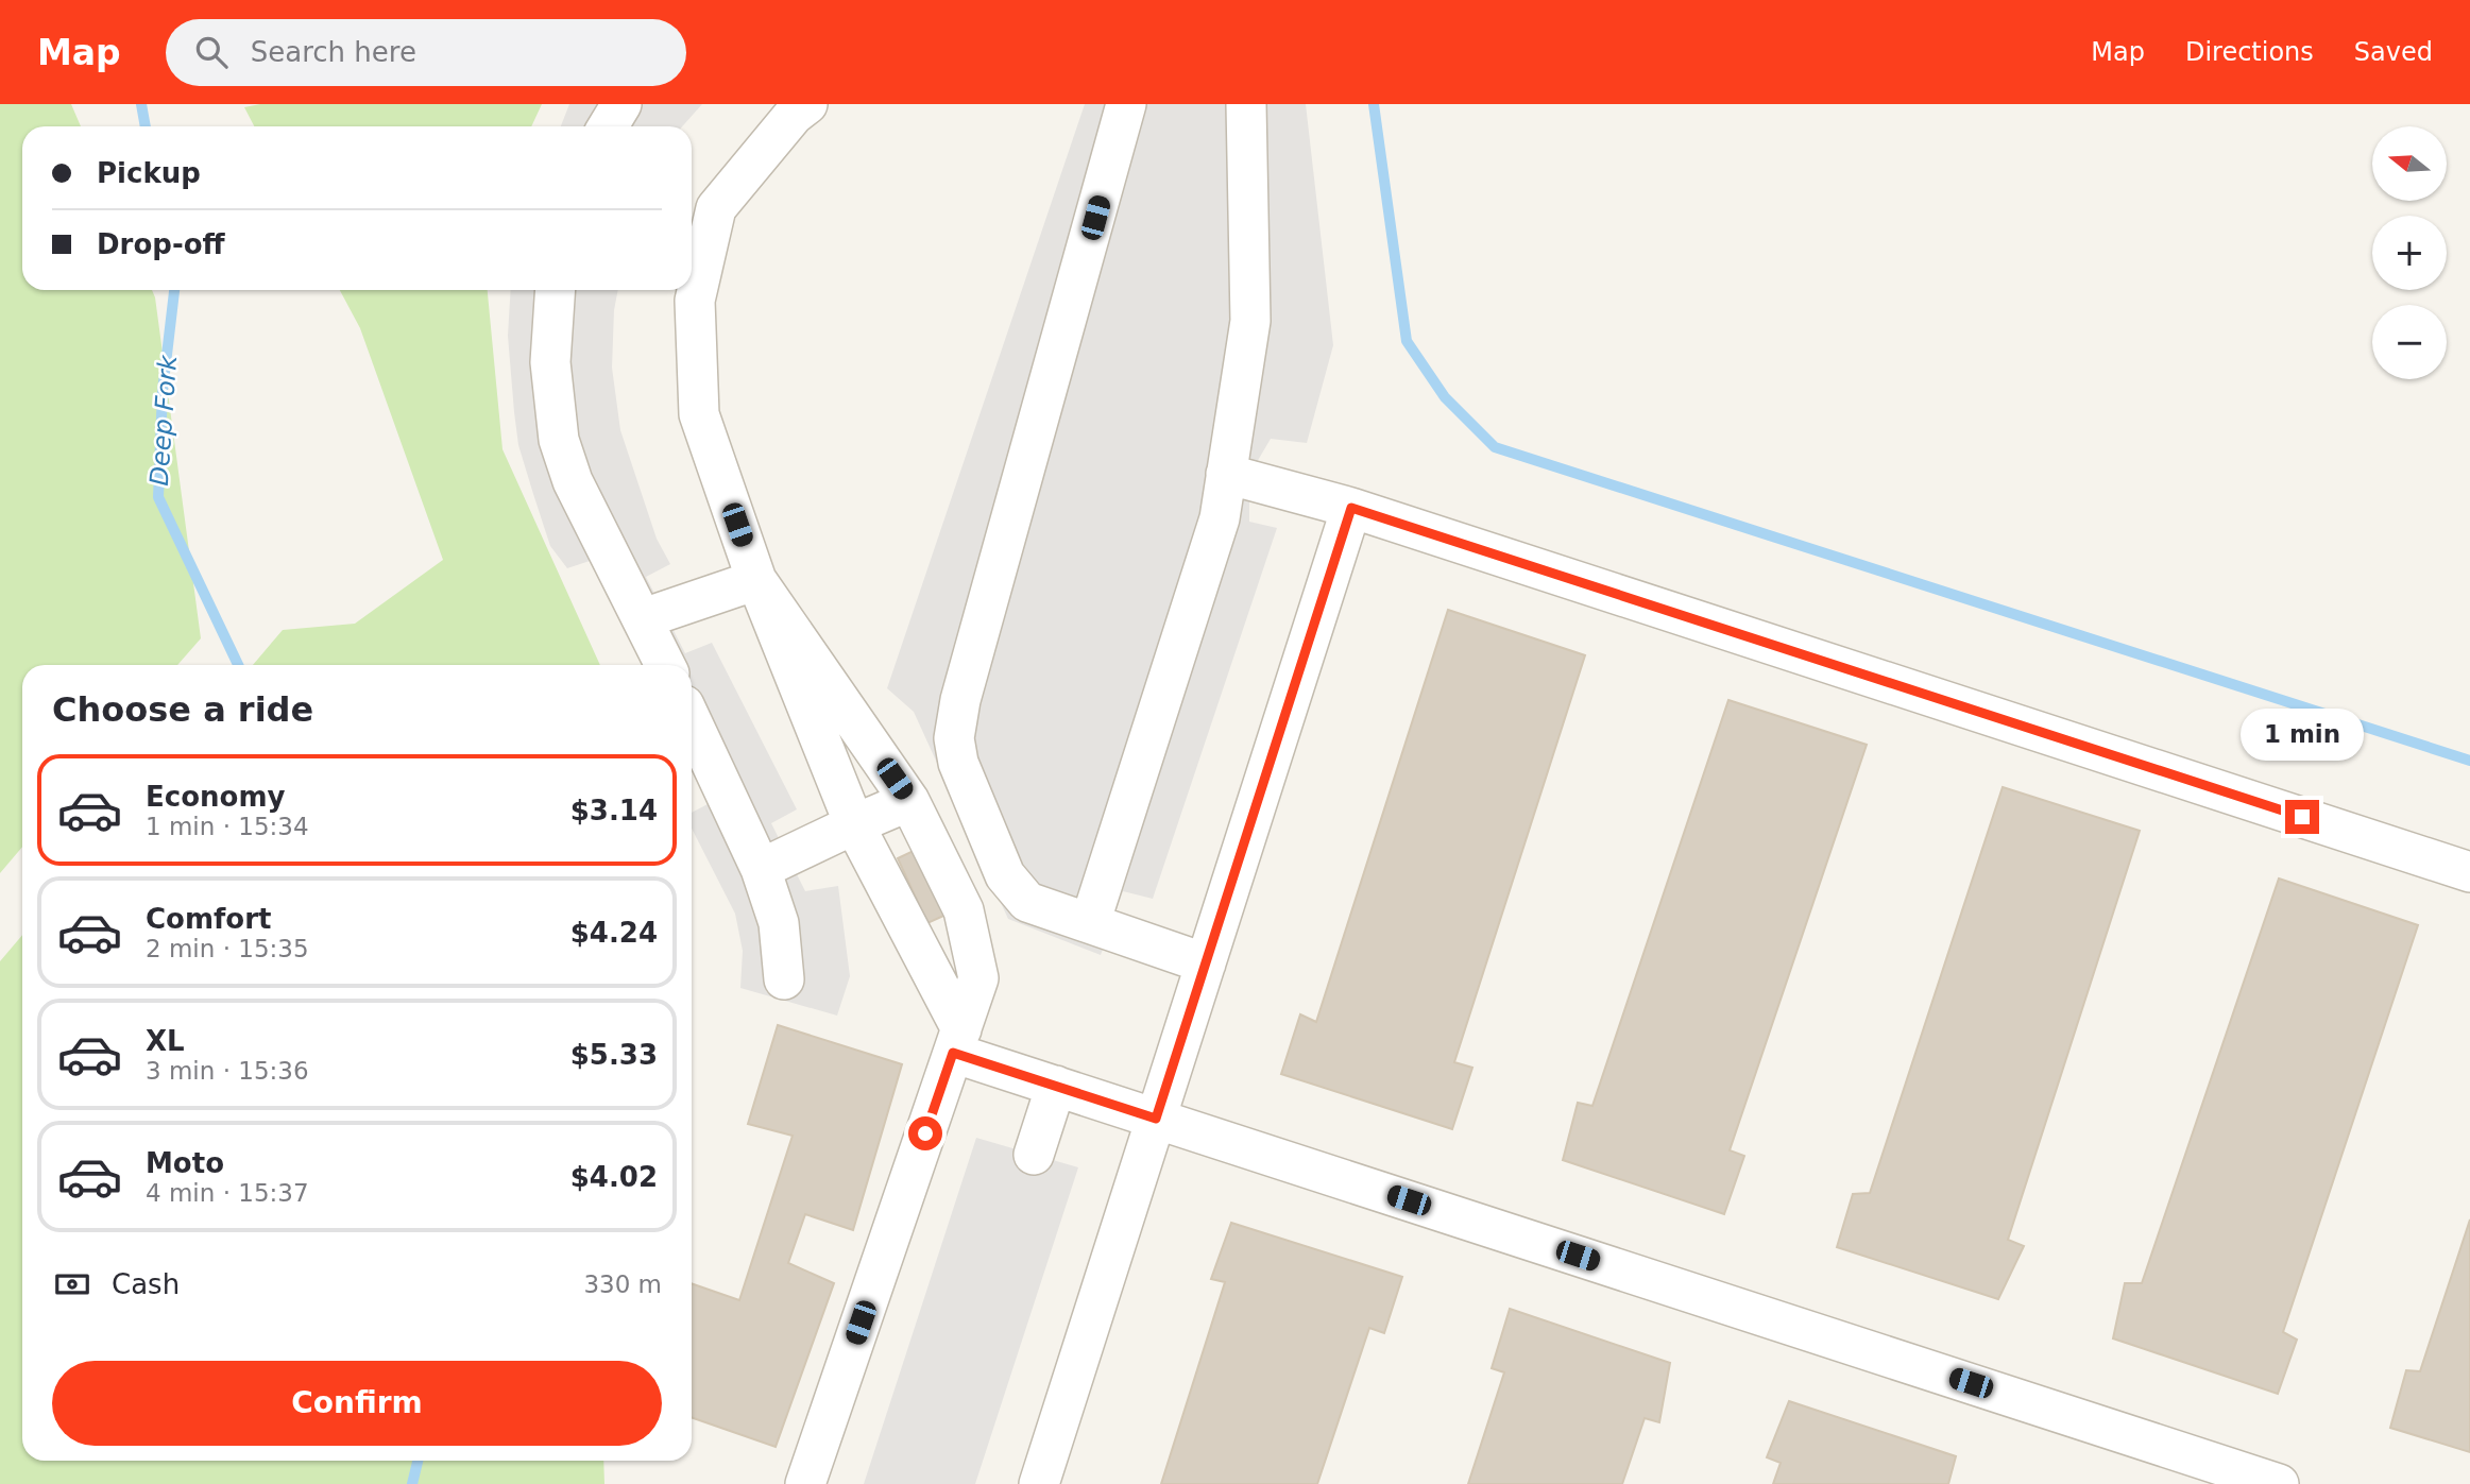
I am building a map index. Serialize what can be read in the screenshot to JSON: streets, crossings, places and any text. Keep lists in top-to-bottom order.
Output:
{
  "water": ["Deep Fork"],
  "north": "left",
  "page": {
    "header": "Map",
    "search": "Search here",
    "nav": ["Map", "Directions", "Saved"],
    "map_buttons": ["+", "−"],
    "banner": ["Pickup", "Drop-off"],
    "heading": "Choose a ride",
    "bubble": "1 min",
    "list": [
      {
        "name": "Economy",
        "note": "1 min · 15:34",
        "value": "$3.14"
      },
      {
        "name": "Comfort",
        "note": "2 min · 15:35",
        "value": "$4.24"
      },
      {
        "name": "XL",
        "note": "3 min · 15:36",
        "value": "$5.33"
      },
      {
        "name": "Moto",
        "note": "4 min · 15:37",
        "value": "$4.02"
      }
    ],
    "pay": ["Cash", "330 m"],
    "buttons": "Confirm"
  }
}
